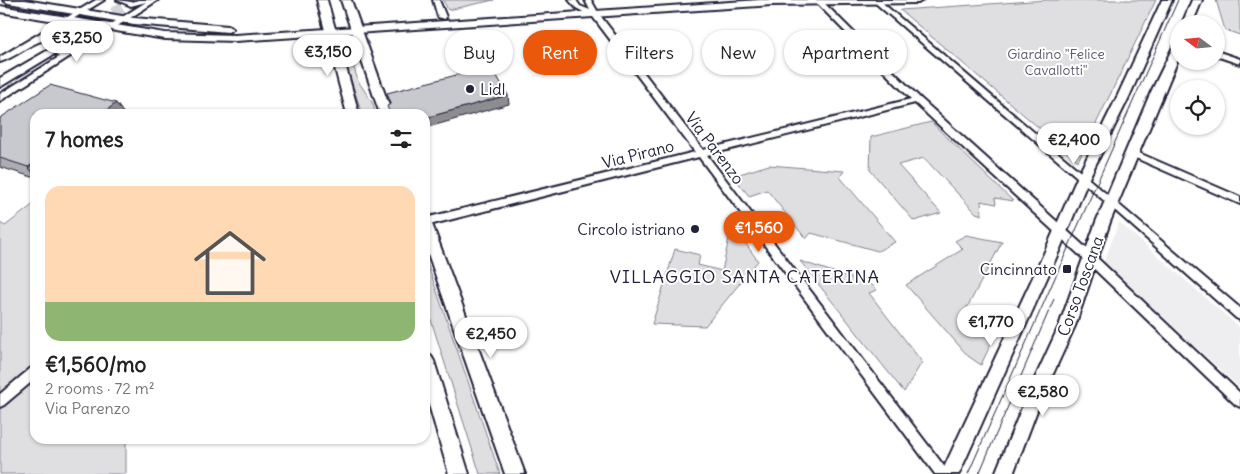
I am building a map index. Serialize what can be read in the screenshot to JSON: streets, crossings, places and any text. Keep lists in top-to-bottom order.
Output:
{
  "streets": {
    "street": ["Via Parenzo", "Via Pirano", "Corso Toscana"]
  },
  "crossings": [
    ["Via Parenzo", "Via Pirano"]
  ],
  "districts": ["VILLAGGIO SANTA CATERINA"],
  "parks": ["Giardino \"Felice Cavallotti\""],
  "places": {
    "other": ["Lidl", "Circolo istriano"],
    "transit": ["Cincinnato"]
  },
  "north": "left",
  "page": {
    "price": [
      "€3,250",
      "€3,150",
      "€2,400",
      "€1,560",
      "€1,770",
      "€2,450",
      "€2,580"
    ],
    "chip": [
      "Buy",
      "Rent",
      "Filters",
      "New",
      "Apartment"
    ],
    "heading": "7 homes",
    "list": [
      {
        "name": "€1,560/mo",
        "note": "2 rooms · 72 m² · Via Parenzo"
      }
    ]
  }
}
